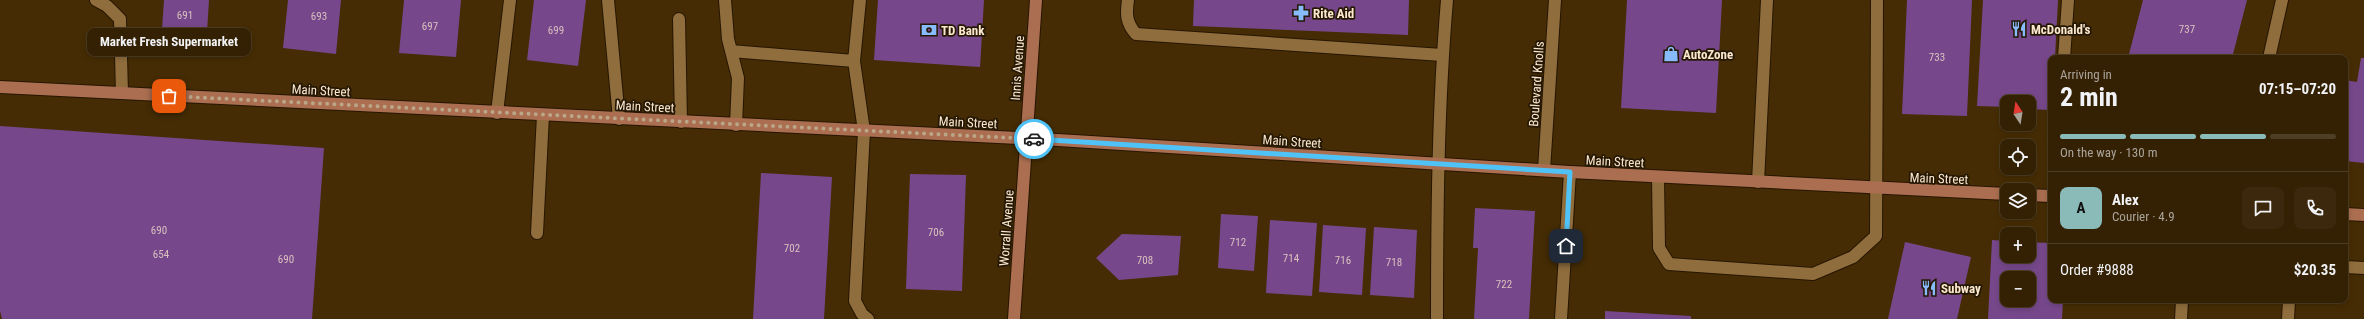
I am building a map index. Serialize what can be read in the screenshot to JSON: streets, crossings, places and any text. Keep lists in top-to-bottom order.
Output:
{
  "streets": {
    "street": [
      "Innis Avenue",
      "Boulevard Knolls",
      "Main Street",
      "Worrall Avenue"
    ]
  },
  "crossings": [
    ["Innis Avenue", "Main Street"],
    ["Innis Avenue", "Worrall Avenue"],
    ["Boulevard Knolls", "Main Street"],
    ["Main Street", "Worrall Avenue"]
  ],
  "places": {
    "pharmacy": ["Rite Aid"],
    "restaurant": ["McDonald's", "Subway"],
    "bank": ["TD Bank"],
    "shop": ["AutoZone"],
    "other": ["Market Fresh Supermarket"]
  },
  "house_numbers": [
    "691",
    "693",
    "697",
    "737",
    "699",
    "733",
    "690",
    "706",
    "712",
    "702",
    "654",
    "714",
    "690",
    "708",
    "716",
    "718",
    "722"
  ],
  "north": "top",
  "page": {
    "bubble": "Market Fresh Supermarket",
    "heading": ["2 min", "Arriving in", "07:15–07:20"],
    "panel": [
      "Alex",
      "Courier · 4.9",
      "Order #9888",
      "$20.35"
    ],
    "map_buttons": ["+", "−"],
    "bar": "On the way · 130 m",
    "round": "A"
  }
}
